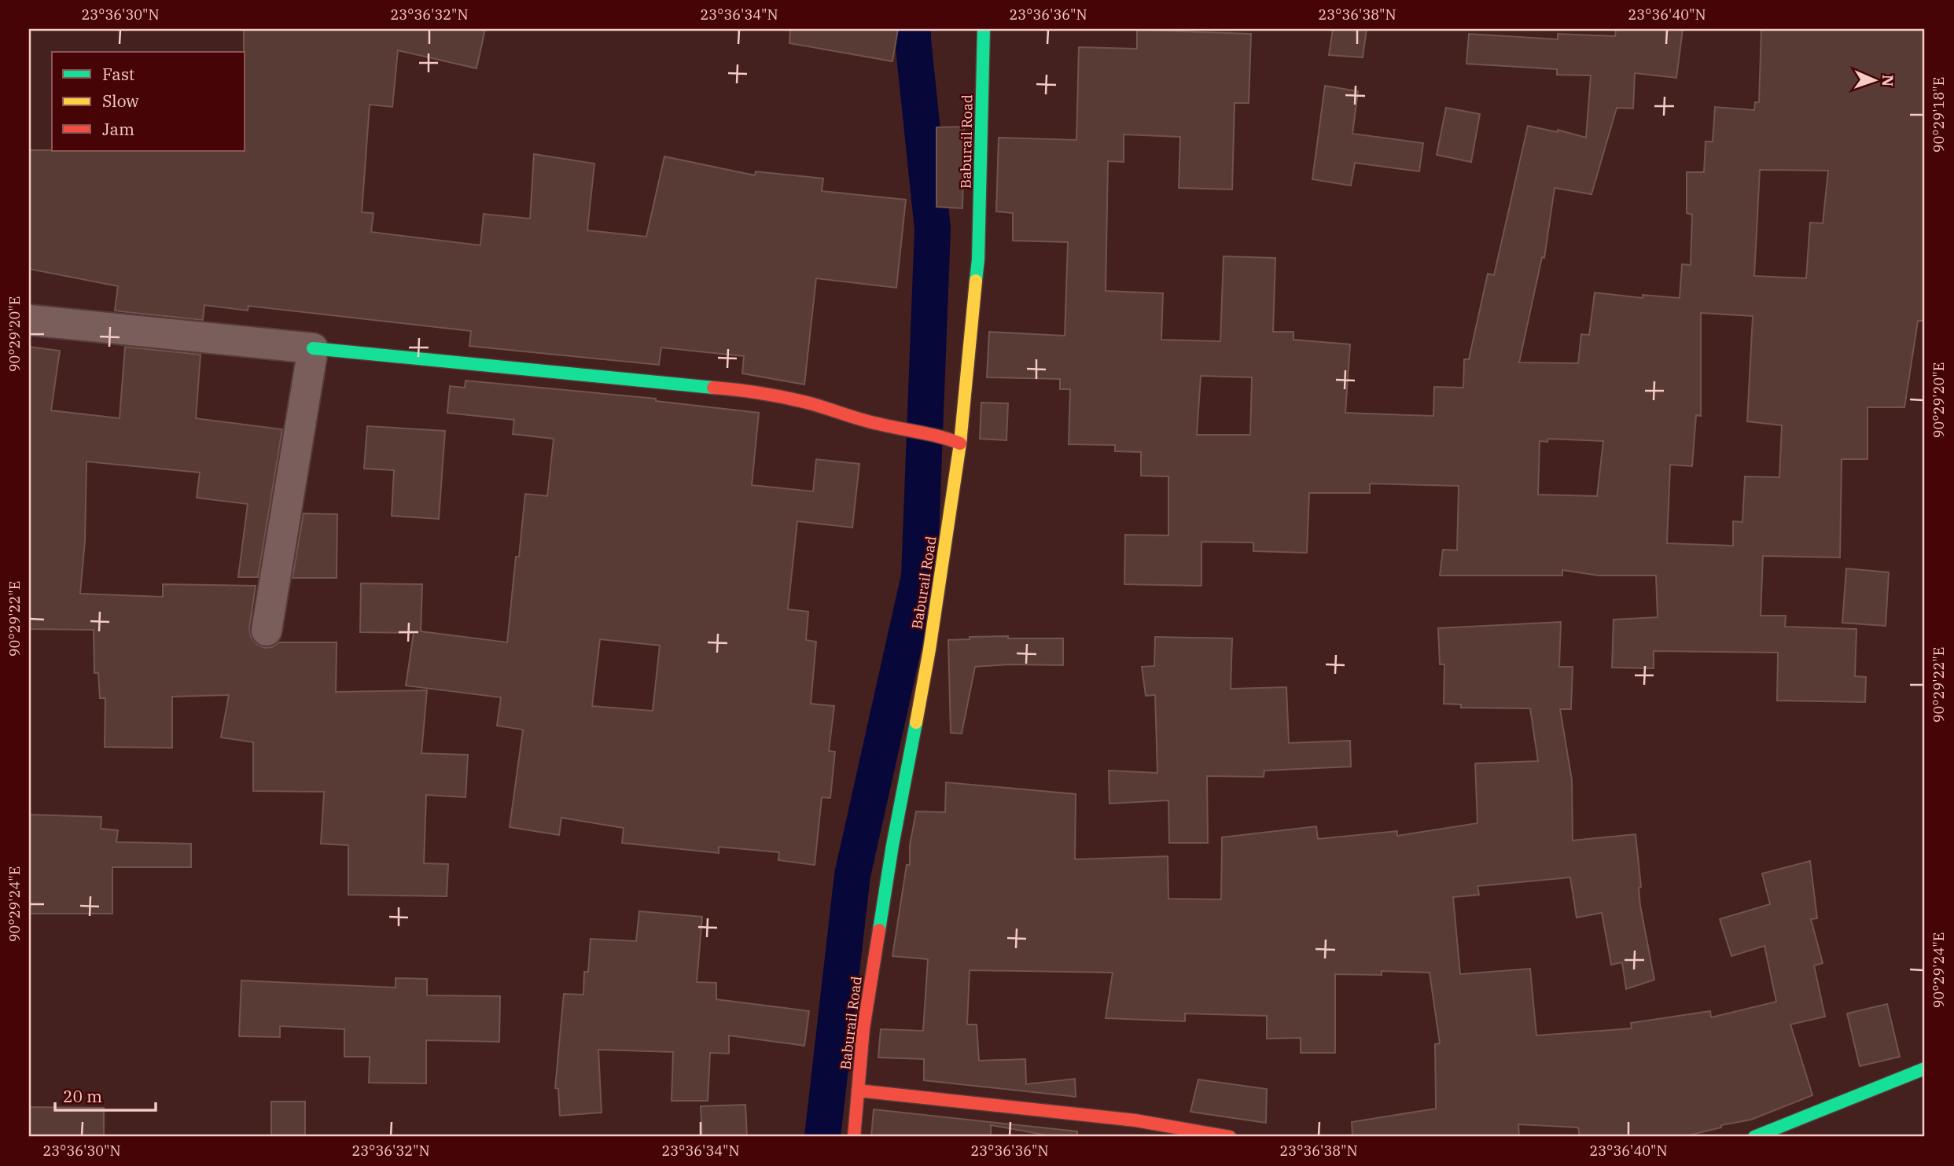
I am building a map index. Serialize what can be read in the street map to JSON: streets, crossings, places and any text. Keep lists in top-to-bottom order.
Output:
{
  "streets": {
    "street": ["Baburail Road"]
  },
  "legend": ["Fast", "Slow", "Jam"],
  "scale_bar": "20 m",
  "north": "right",
  "coordinates": [
    "23°36'30\"N",
    "23°36'32\"N",
    "23°36'34\"N",
    "23°36'36\"N",
    "23°36'38\"N",
    "23°36'40\"N",
    "90°29'18\"E",
    "90°29'20\"E",
    "90°29'22\"E",
    "90°29'24\"E"
  ]
}
